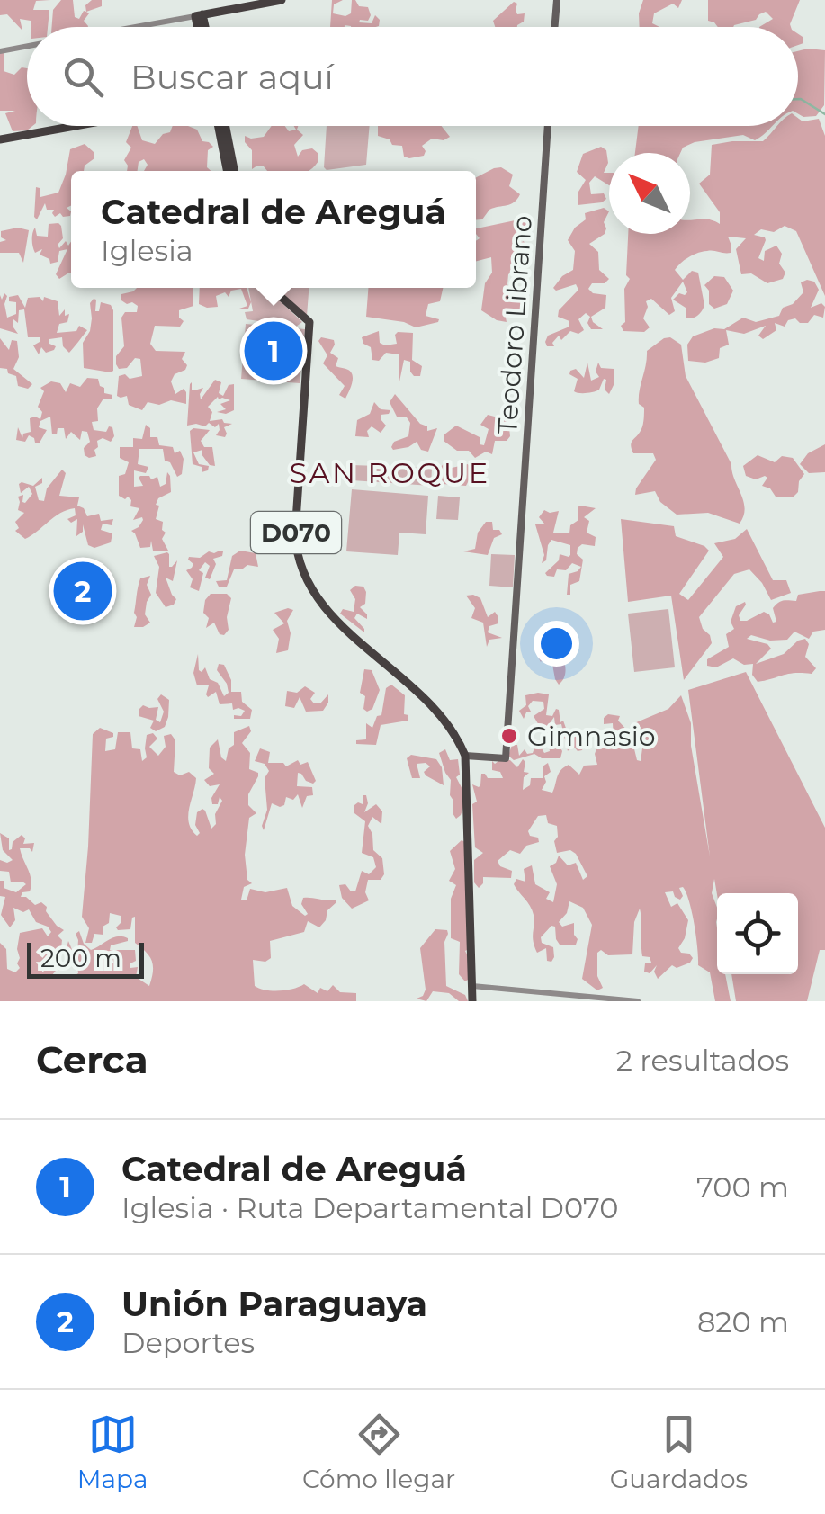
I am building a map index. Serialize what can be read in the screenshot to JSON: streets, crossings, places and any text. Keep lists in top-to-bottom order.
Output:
{
  "streets": {
    "main road": ["Teodoro Librano", "D070"]
  },
  "crossings": [
    ["Teodoro Librano", "D070"]
  ],
  "districts": ["SAN ROQUE"],
  "places": ["Gimnasio"],
  "scale_bar": "200 m",
  "north": "top left",
  "page": {
    "search": "Buscar aquí",
    "popup": ["Catedral de Areguá", "Iglesia"],
    "pins": ["1", "2"],
    "scale": "200 m",
    "heading": ["Cerca", "2 resultados"],
    "list": [
      {
        "mark": "1",
        "name": "Catedral de Areguá",
        "note": "Iglesia · Ruta Departamental D070",
        "value": "700 m"
      },
      {
        "mark": "2",
        "name": "Unión Paraguaya",
        "note": "Deportes",
        "value": "820 m"
      }
    ],
    "nav": ["Mapa", "Cómo llegar", "Guardados"]
  }
}
